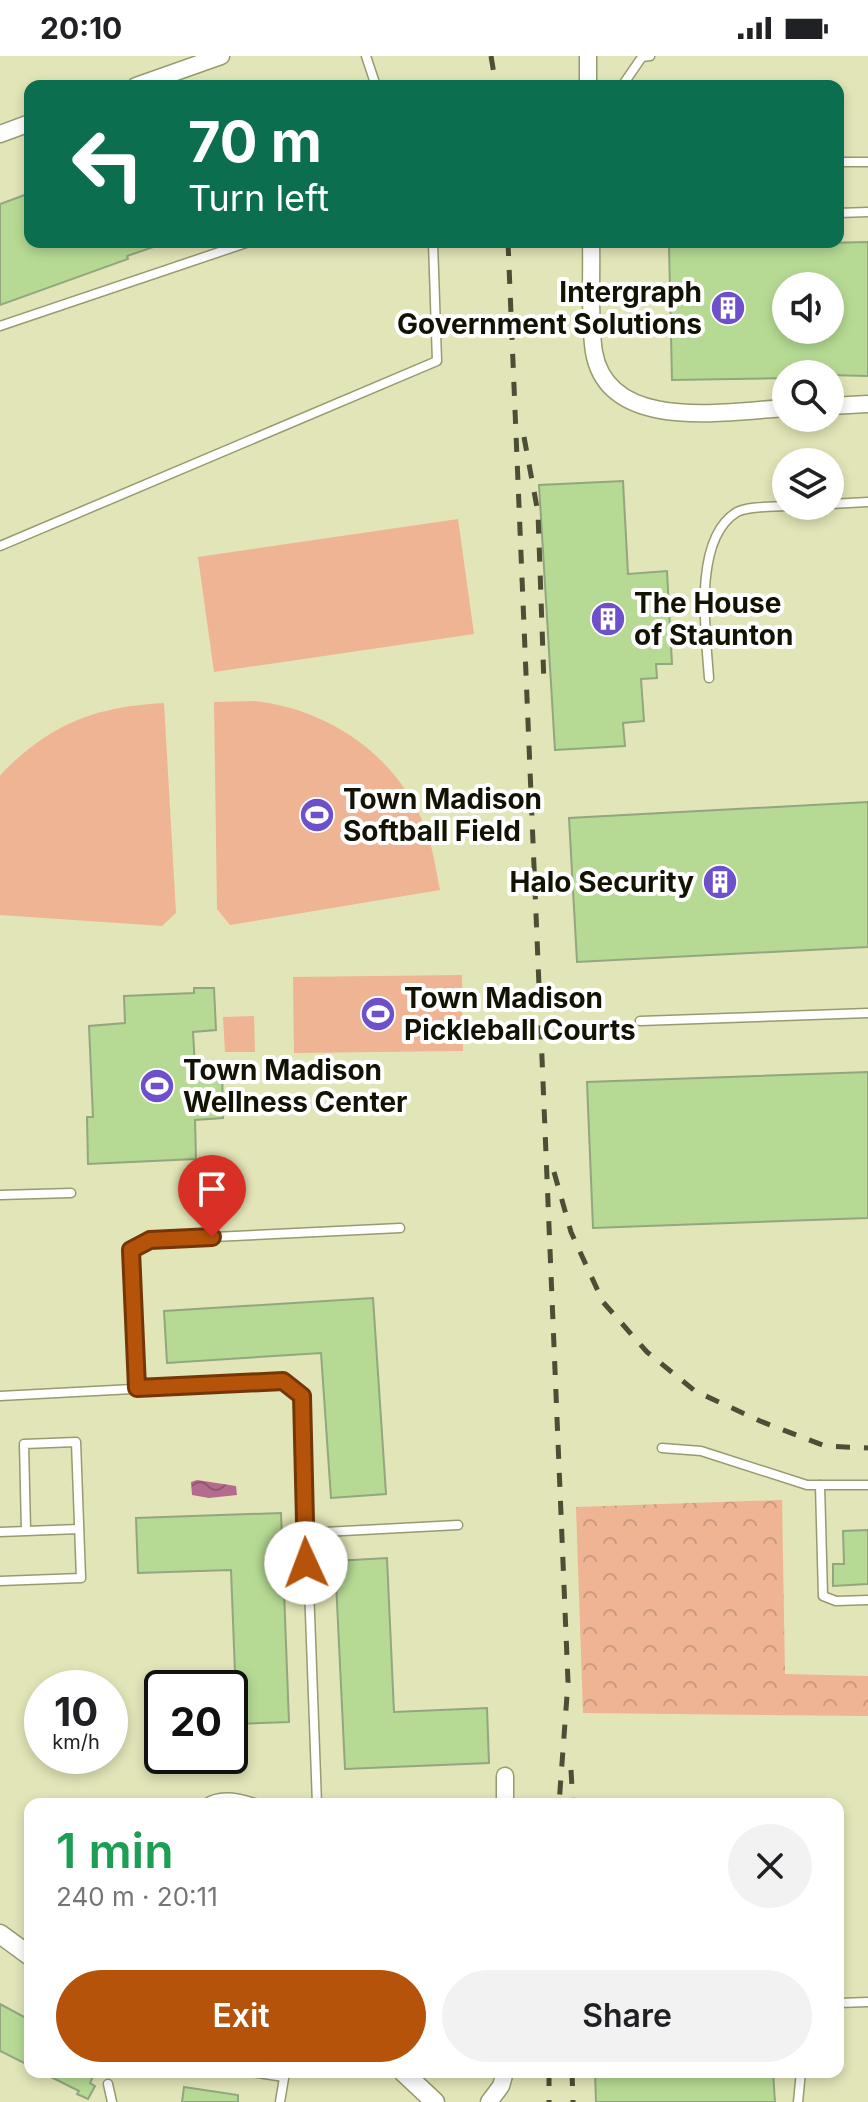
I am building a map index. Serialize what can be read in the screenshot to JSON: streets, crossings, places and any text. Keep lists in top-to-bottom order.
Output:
{
  "places": {
    "building": ["Intergraph Government Solutions", "The House of Staunton", "Halo Security"],
    "sports": ["Town Madison Softball Field", "Town Madison Pickleball Courts", "Town Madison Wellness Center"]
  },
  "page": {
    "status": "20:10",
    "turn": ["70 m", "Turn left"],
    "speed": "10 km/h",
    "limit": "20",
    "heading": ["1 min", "240 m · 20:11"],
    "buttons": ["Exit", "Share"]
  }
}
